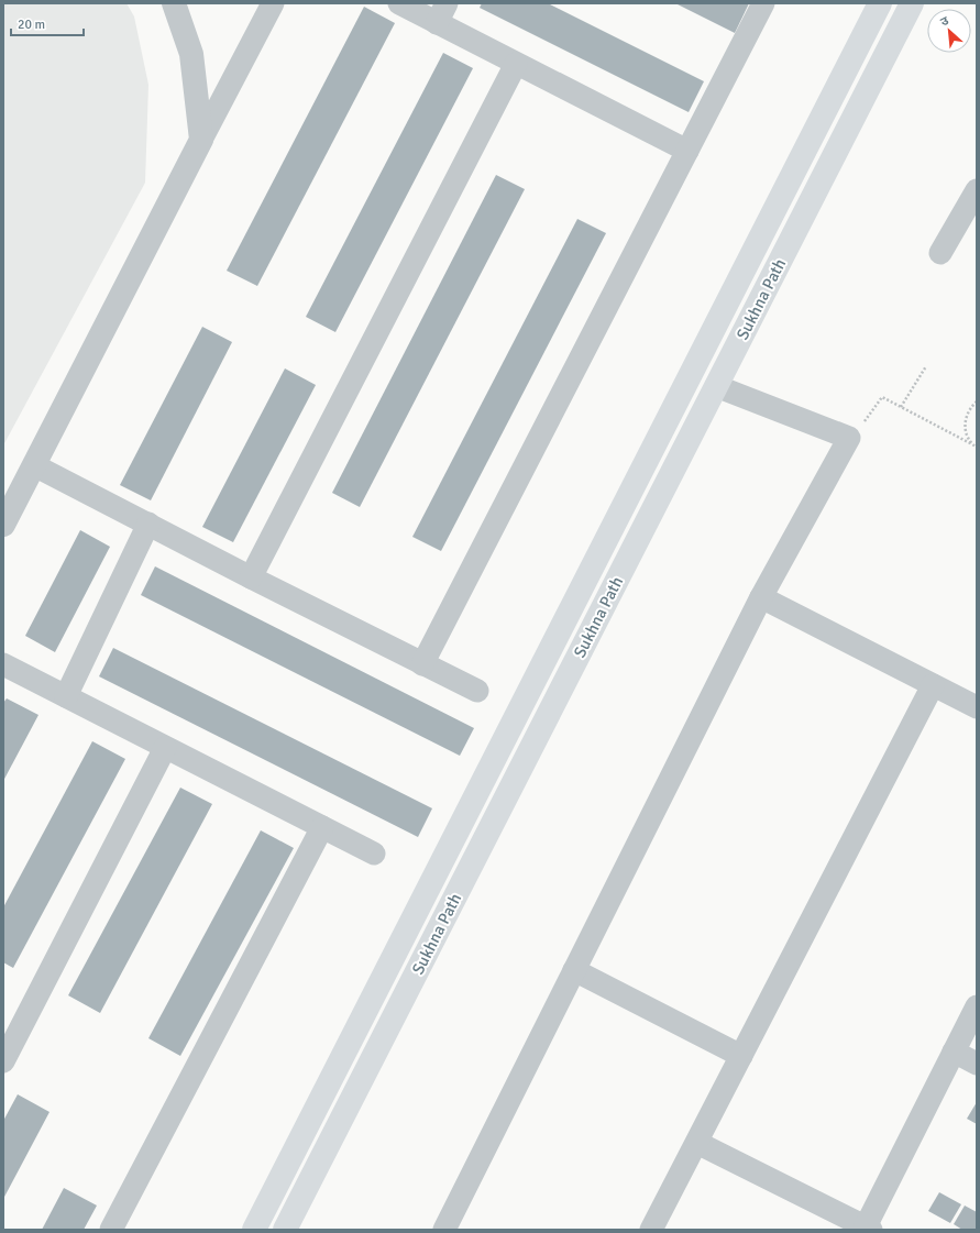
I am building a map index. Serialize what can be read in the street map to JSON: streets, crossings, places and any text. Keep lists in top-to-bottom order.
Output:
{
  "streets": {
    "main road": ["Sukhna Path"]
  },
  "scale_bar": "20 m",
  "north": "top left"
}
